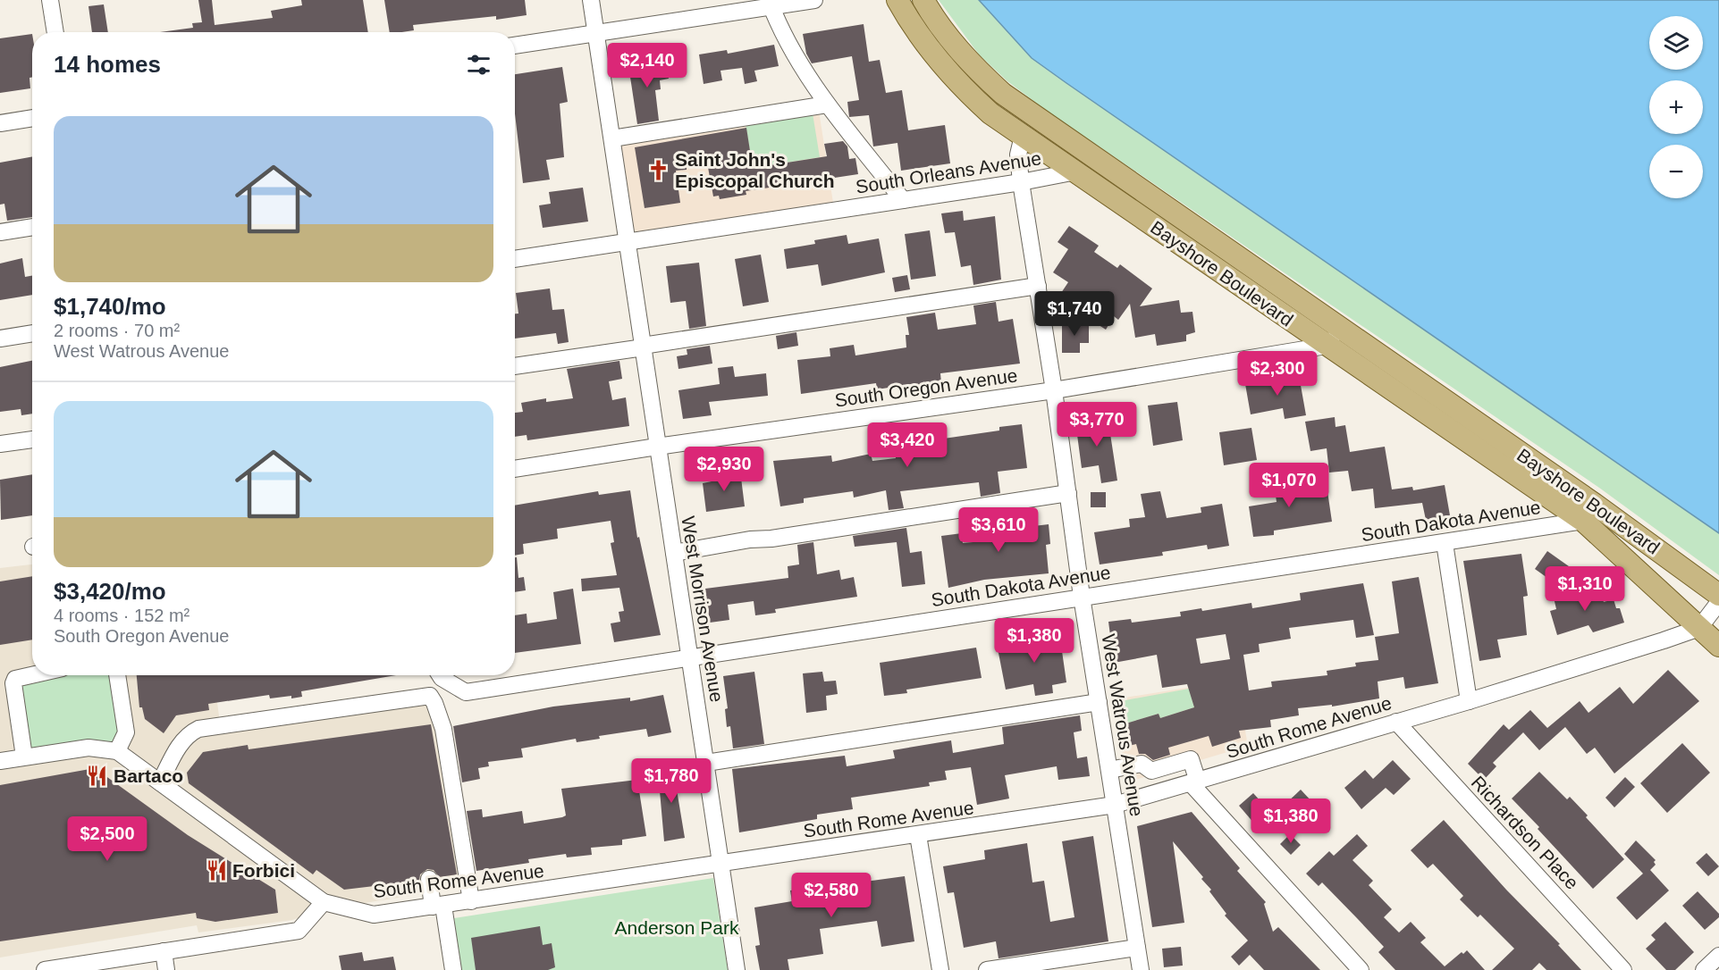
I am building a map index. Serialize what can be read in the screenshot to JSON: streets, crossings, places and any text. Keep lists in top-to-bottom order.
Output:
{
  "streets": {
    "main road": ["Bayshore Boulevard"],
    "street": [
      "South Orleans Avenue",
      "South Oregon Avenue",
      "South Dakota Avenue",
      "West Morrison Avenue",
      "West Watrous Avenue",
      "South Rome Avenue",
      "Richardson Place"
    ]
  },
  "crossings": [
    ["South Orleans Avenue", "Bayshore Boulevard"],
    ["South Orleans Avenue", "West Morrison Avenue"],
    ["South Orleans Avenue", "West Watrous Avenue"],
    ["Bayshore Boulevard", "South Oregon Avenue"],
    ["Bayshore Boulevard", "South Dakota Avenue"],
    ["Bayshore Boulevard", "West Watrous Avenue"],
    ["Bayshore Boulevard", "South Rome Avenue"],
    ["South Oregon Avenue", "West Morrison Avenue"],
    ["South Oregon Avenue", "West Watrous Avenue"],
    ["South Dakota Avenue", "West Morrison Avenue"],
    ["South Dakota Avenue", "West Watrous Avenue"],
    ["West Morrison Avenue", "South Rome Avenue"],
    ["West Watrous Avenue", "South Rome Avenue"],
    ["South Rome Avenue", "Richardson Place"]
  ],
  "parks": ["Anderson Park"],
  "places": {
    "church": ["Saint John's Episcopal Church"],
    "restaurant": ["Bartaco", "Forbici"]
  },
  "page": {
    "map_buttons": ["+", "−"],
    "heading": "14 homes",
    "price": [
      "$2,140",
      "$1,740",
      "$2,300",
      "$3,770",
      "$3,420",
      "$2,930",
      "$1,070",
      "$3,610",
      "$1,310",
      "$1,380",
      "$1,780",
      "$1,380",
      "$2,500",
      "$2,580"
    ],
    "list": [
      {
        "name": "$1,740/mo",
        "note": "2 rooms · 70 m² · West Watrous Avenue"
      },
      {
        "name": "$3,420/mo",
        "note": "4 rooms · 152 m² · South Oregon Avenue"
      }
    ]
  }
}
